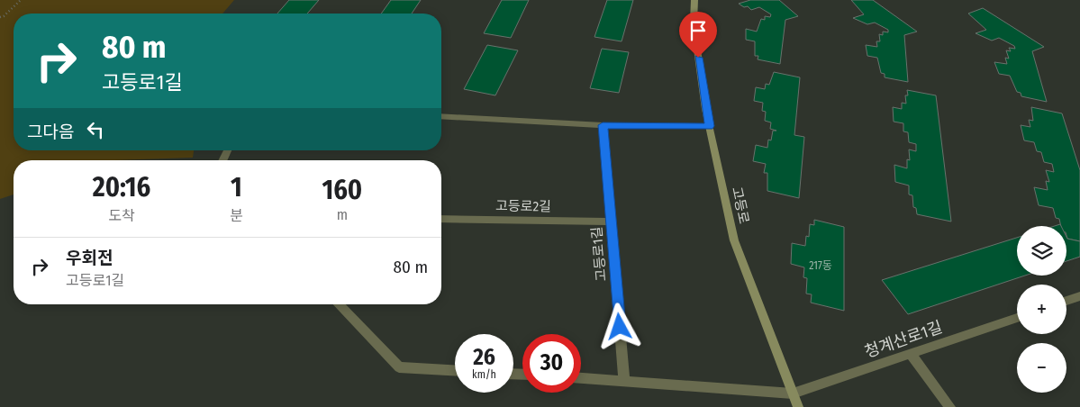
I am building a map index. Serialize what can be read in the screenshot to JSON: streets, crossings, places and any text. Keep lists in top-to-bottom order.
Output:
{
  "streets": {
    "street": [
      "고등로",
      "고등로2길",
      "고등로1길",
      "청계산로1길"
    ]
  },
  "crossings": [
    ["고등로", "청계산로1길"],
    ["고등로2길", "고등로1길"]
  ],
  "house_numbers": ["217동"],
  "page": {
    "turn": ["80 m", "고등로1길"],
    "then": "그다음",
    "eta": [
      "20:16",
      "도착",
      "1",
      "분",
      "160",
      "m"
    ],
    "map_buttons": ["+", "−"],
    "list": [
      {
        "name": "우회전",
        "note": "고등로1길",
        "value": "80 m"
      }
    ],
    "speed": "26 km/h",
    "limit": "30"
  }
}
